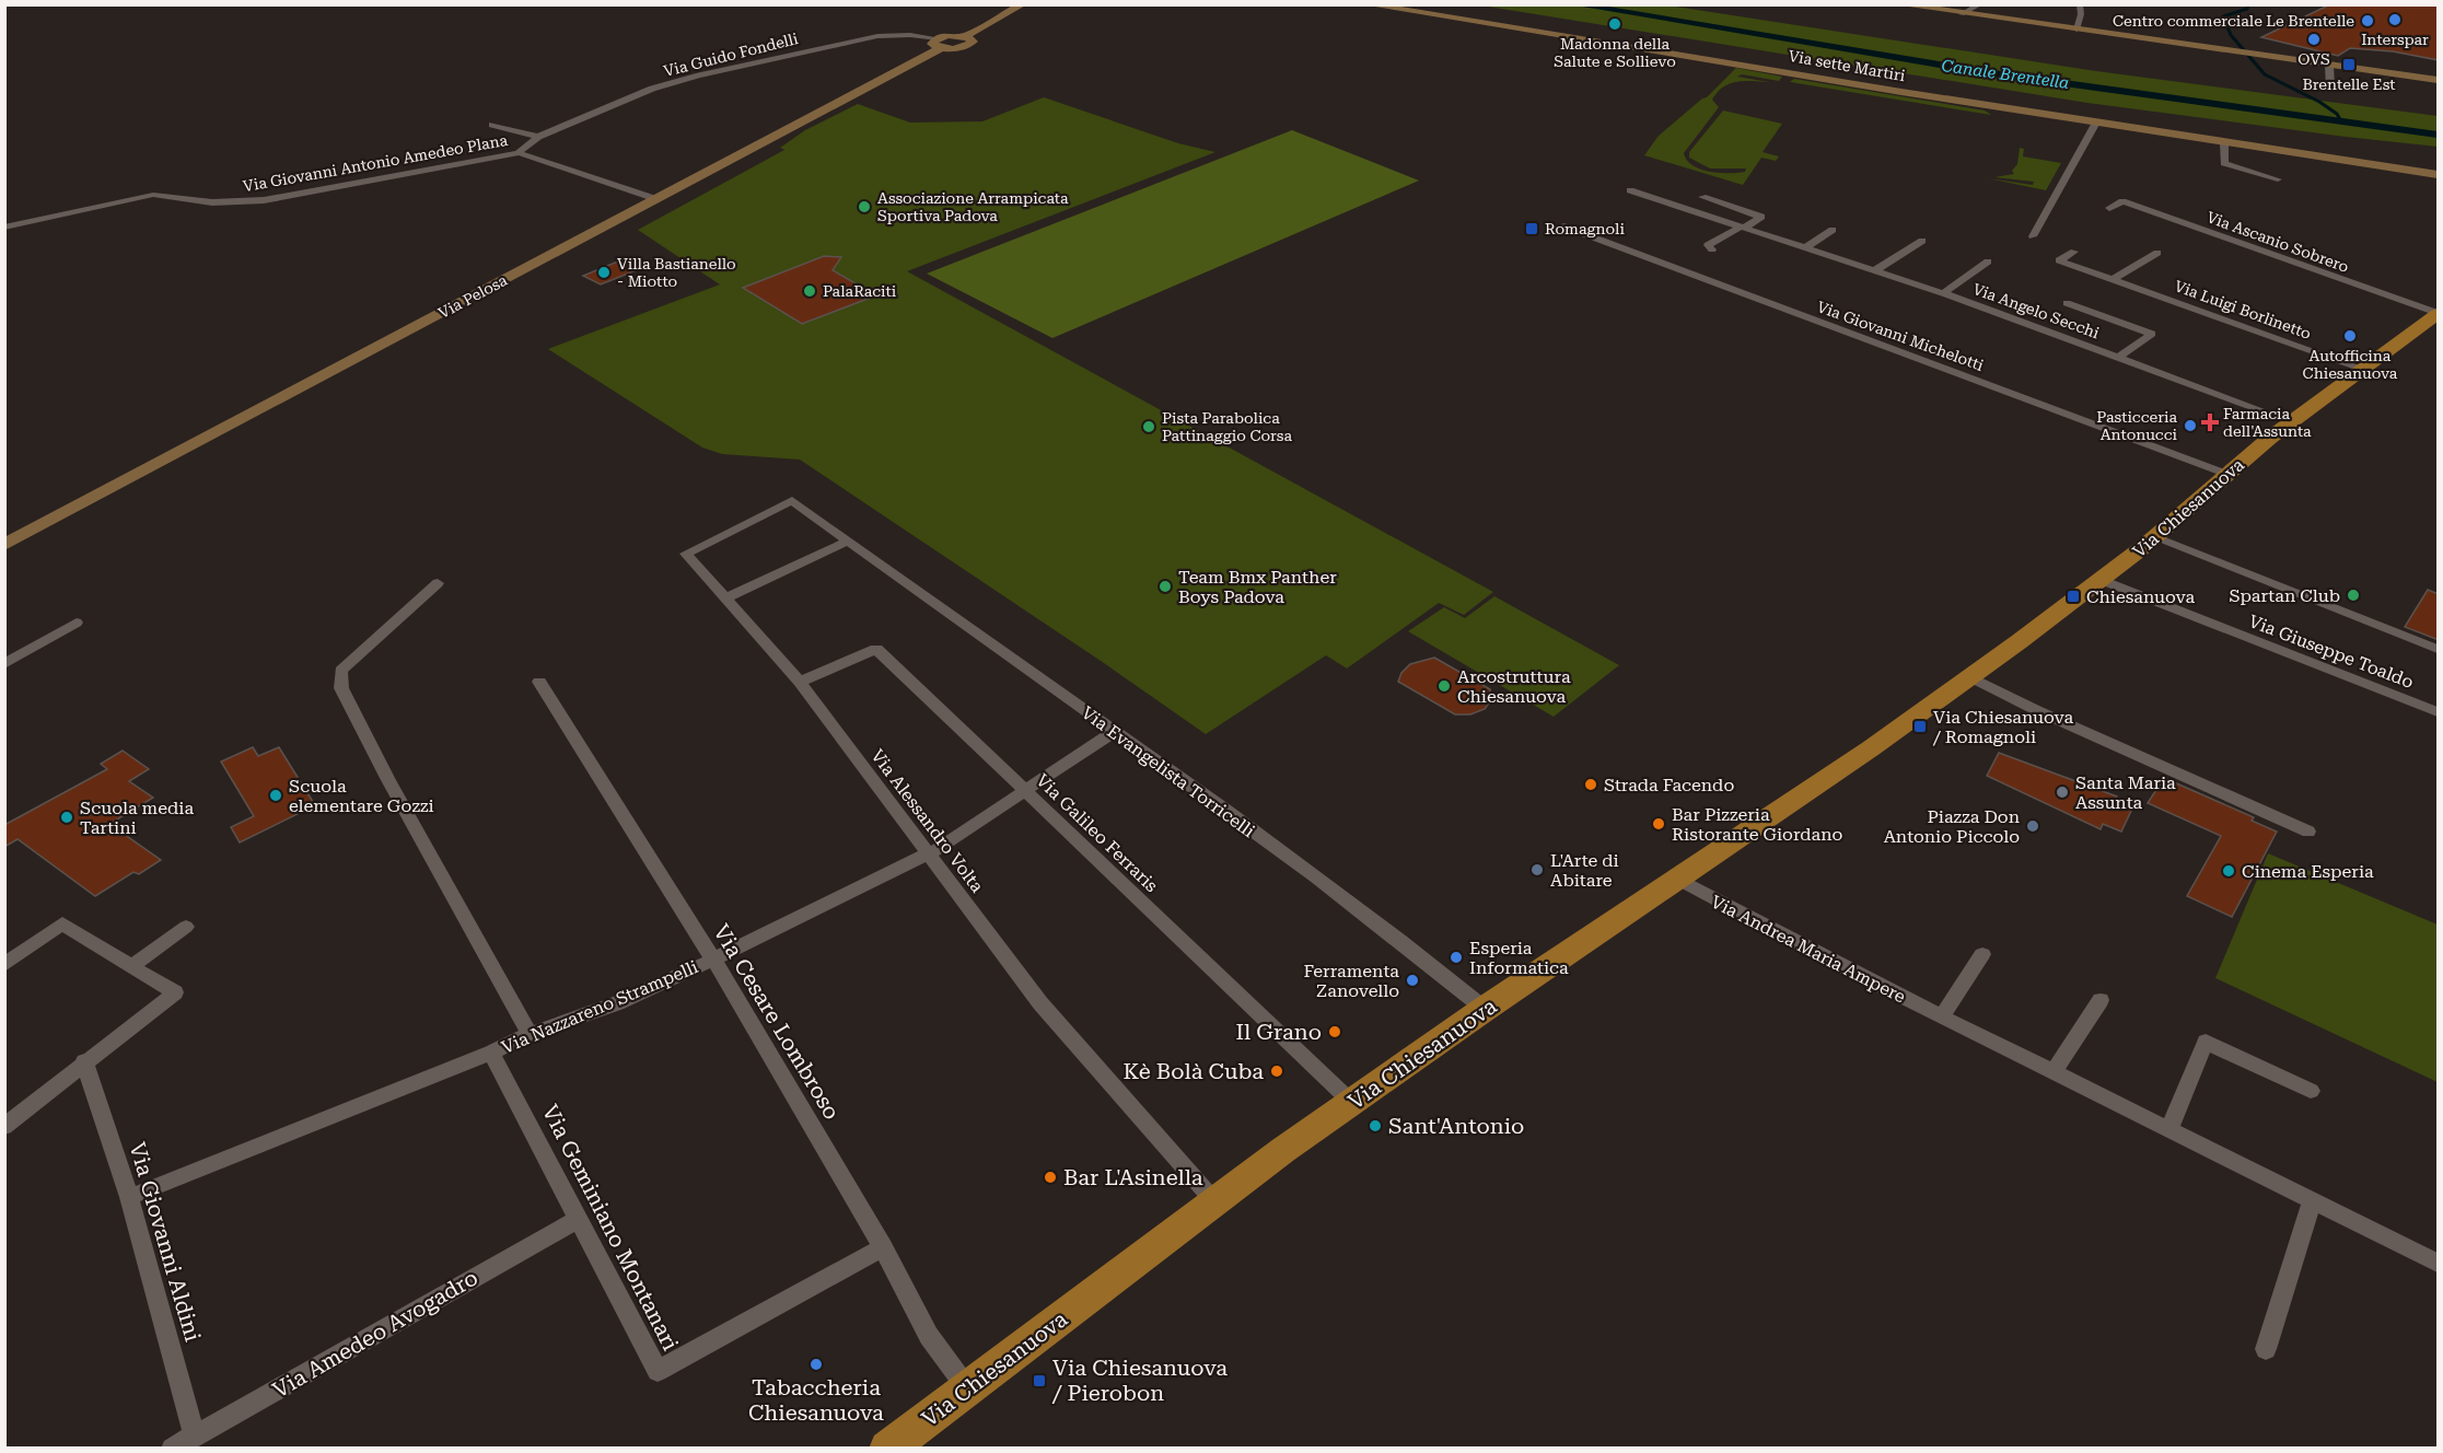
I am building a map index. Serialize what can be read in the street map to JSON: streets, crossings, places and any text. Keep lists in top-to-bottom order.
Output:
{
  "streets": {
    "main road": ["Via sette Martiri", "Via Pelosa", "Via Chiesanuova"],
    "street": [
      "Via Guido Fondelli",
      "Via Giovanni Antonio Amedeo Plana",
      "Via Ascanio Sobrero",
      "Via Luigi Borlinetto",
      "Via Angelo Secchi",
      "Via Giovanni Michelotti",
      "Via Giuseppe Toaldo",
      "Via Evangelista Torricelli",
      "Via Alessandro Volta",
      "Via Galileo Ferraris",
      "Via Andrea Maria Ampere",
      "Via Nazzareno Strampelli",
      "Via Cesare Lombroso",
      "Via Geminiano Montanari",
      "Via Giovanni Aldini",
      "Via Amedeo Avogadro"
    ]
  },
  "crossings": [
    ["Via Guido Fondelli", "Via Giovanni Antonio Amedeo Plana"],
    ["Via Guido Fondelli", "Via Pelosa"],
    ["Via Ascanio Sobrero", "Via Chiesanuova"],
    ["Via Luigi Borlinetto", "Via Chiesanuova"],
    ["Via Angelo Secchi", "Via Chiesanuova"],
    ["Via Giovanni Michelotti", "Via Chiesanuova"],
    ["Via Chiesanuova", "Via Giuseppe Toaldo"],
    ["Via Chiesanuova", "Via Evangelista Torricelli"],
    ["Via Chiesanuova", "Via Alessandro Volta"],
    ["Via Chiesanuova", "Via Galileo Ferraris"],
    ["Via Chiesanuova", "Via Andrea Maria Ampere"],
    ["Via Chiesanuova", "Via Cesare Lombroso"],
    ["Via Evangelista Torricelli", "Via Alessandro Volta"],
    ["Via Evangelista Torricelli", "Via Nazzareno Strampelli"],
    ["Via Alessandro Volta", "Via Galileo Ferraris"],
    ["Via Alessandro Volta", "Via Nazzareno Strampelli"],
    ["Via Galileo Ferraris", "Via Nazzareno Strampelli"],
    ["Via Nazzareno Strampelli", "Via Cesare Lombroso"],
    ["Via Nazzareno Strampelli", "Via Geminiano Montanari"],
    ["Via Nazzareno Strampelli", "Via Giovanni Aldini"],
    ["Via Cesare Lombroso", "Via Geminiano Montanari"],
    ["Via Geminiano Montanari", "Via Amedeo Avogadro"],
    ["Via Giovanni Aldini", "Via Amedeo Avogadro"]
  ],
  "water": ["Canale Brentella"],
  "places": {
    "other": [
      "Interspar",
      "Centro commerciale Le Brentelle",
      "Madonna della Salute e Sollievo",
      "OVS",
      "Associazione Arrampicata Sportiva Padova",
      "Villa Bastianello - Miotto",
      "PalaRaciti",
      "Autofficina Chiesanuova",
      "Pasticceria Antonucci",
      "Pista Parabolica Pattinaggio Corsa",
      "Team Bmx Panther Boys Padova",
      "Spartan Club",
      "Arcostruttura Chiesanuova",
      "Strada Facendo",
      "Santa Maria Assunta",
      "Scuola elementare Gozzi",
      "Scuola media Tartini",
      "Bar Pizzeria Ristorante Giordano",
      "Piazza Don Antonio Piccolo",
      "L'Arte di Abitare",
      "Cinema Esperia",
      "Esperia Informatica",
      "Ferramenta Zanovello",
      "Il Grano",
      "Kè Bolà Cuba",
      "Sant'Antonio",
      "Bar L'Asinella",
      "Tabaccheria Chiesanuova"
    ],
    "transit": [
      "Brentelle Est",
      "Romagnoli",
      "Chiesanuova",
      "Via Chiesanuova / Romagnoli",
      "Via Chiesanuova / Pierobon"
    ],
    "health": ["Farmacia dell'Assunta"]
  }
}
